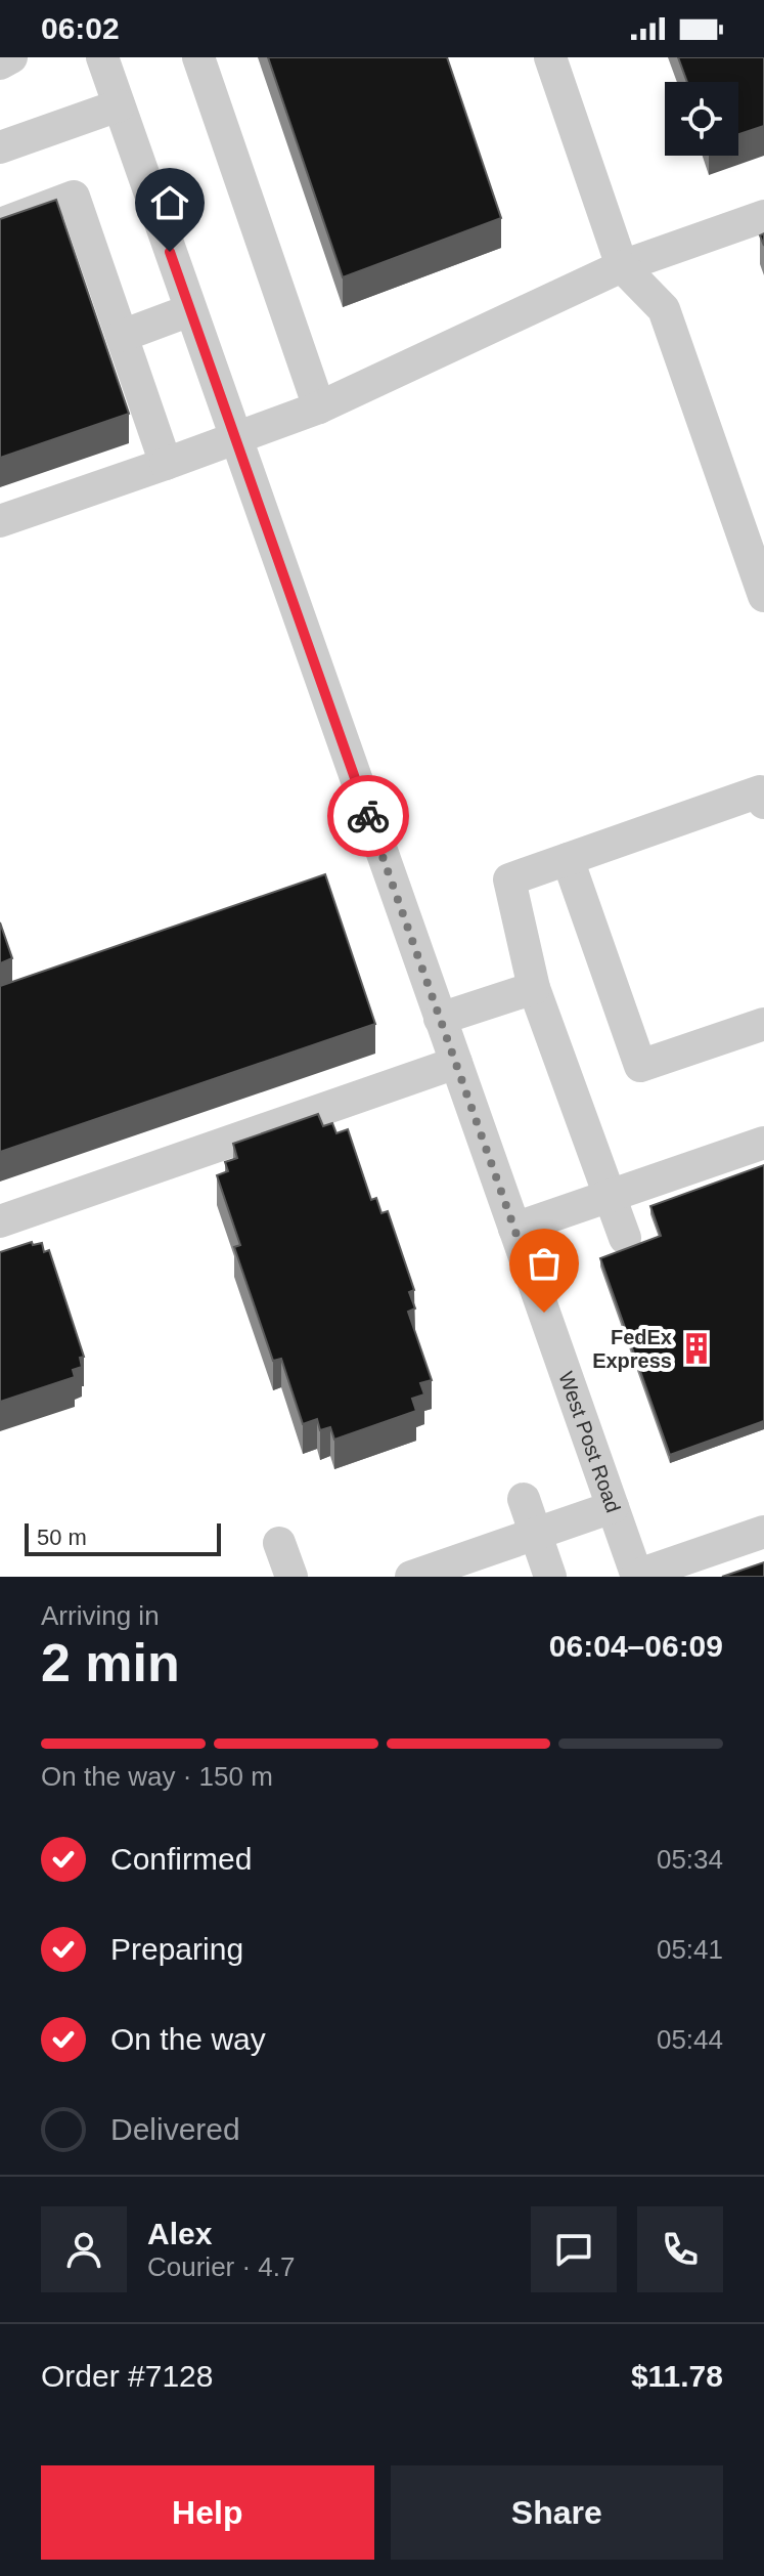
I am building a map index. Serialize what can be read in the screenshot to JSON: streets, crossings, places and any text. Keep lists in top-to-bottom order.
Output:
{
  "streets": {
    "street": ["West Post Road"]
  },
  "places": {
    "building": ["FedEx Express"]
  },
  "scale_bar": "50 m",
  "page": {
    "status": "06:02",
    "scale": "50 m",
    "heading": ["2 min", "Arriving in", "06:04–06:09"],
    "panel": [
      "Alex",
      "Courier · 4.7",
      "Order #7128",
      "$11.78"
    ],
    "bar": "On the way · 150 m",
    "list": [
      ["Confirmed", "05:34"],
      ["Preparing", "05:41"],
      ["On the way", "05:44"],
      "Delivered"
    ],
    "buttons": ["Help", "Share"]
  }
}
